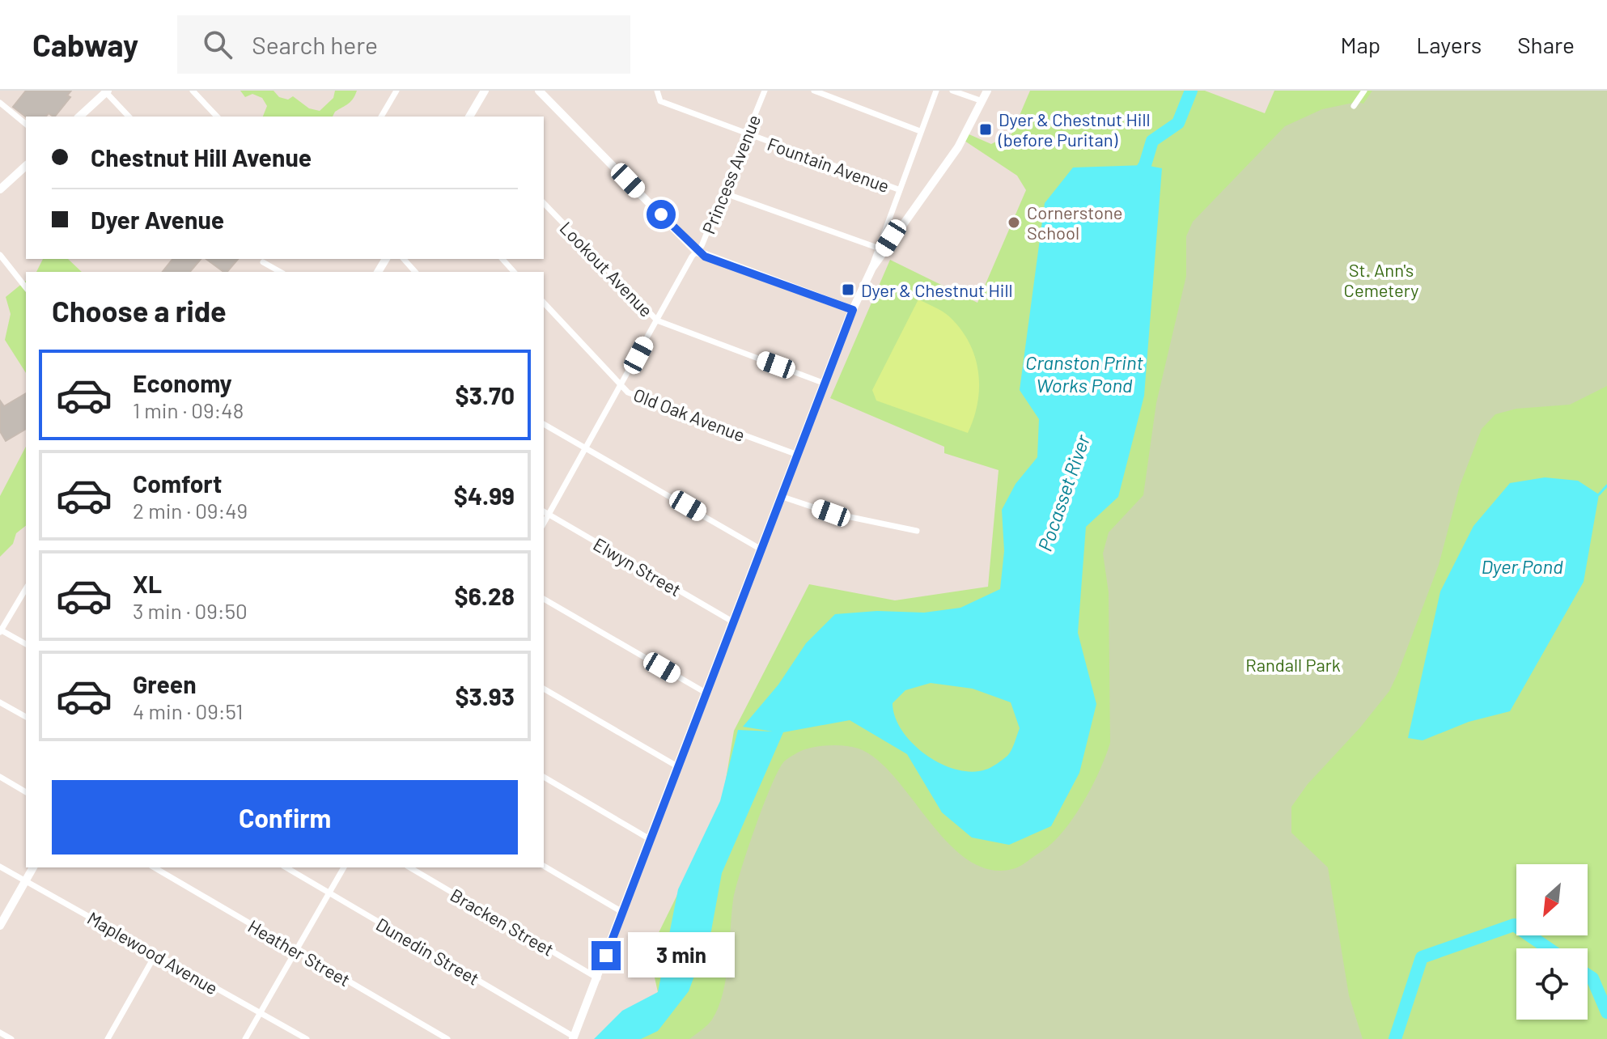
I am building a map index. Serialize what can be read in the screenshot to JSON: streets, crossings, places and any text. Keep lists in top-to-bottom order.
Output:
{
  "streets": {
    "street": [
      "Fountain Avenue",
      "Princess Avenue",
      "Lookout Avenue",
      "Old Oak Avenue",
      "Elwyn Street",
      "Bracken Street",
      "Dunedin Street",
      "Maplewood Avenue",
      "Heather Street"
    ]
  },
  "crossings": [
    ["Fountain Avenue", "Princess Avenue"],
    ["Princess Avenue", "Lookout Avenue"],
    ["Princess Avenue", "Old Oak Avenue"],
    ["Princess Avenue", "Elwyn Street"]
  ],
  "water": ["Cranston Print Works Pond", "Pocasset River", "Dyer Pond"],
  "parks": ["St. Ann's Cemetery", "Randall Park"],
  "places": {
    "transit": ["Dyer & Chestnut Hill (before Puritan)", "Dyer & Chestnut Hill"],
    "other": ["Cornerstone School"]
  },
  "north": "bottom left",
  "page": {
    "header": "Cabway",
    "search": "Search here",
    "nav": ["Map", "Layers", "Share"],
    "banner": ["Chestnut Hill Avenue", "Dyer Avenue"],
    "heading": "Choose a ride",
    "list": [
      {
        "name": "Economy",
        "note": "1 min · 09:48",
        "value": "$3.70"
      },
      {
        "name": "Comfort",
        "note": "2 min · 09:49",
        "value": "$4.99"
      },
      {
        "name": "XL",
        "note": "3 min · 09:50",
        "value": "$6.28"
      },
      {
        "name": "Green",
        "note": "4 min · 09:51",
        "value": "$3.93"
      }
    ],
    "buttons": "Confirm",
    "bubble": "3 min"
  }
}
